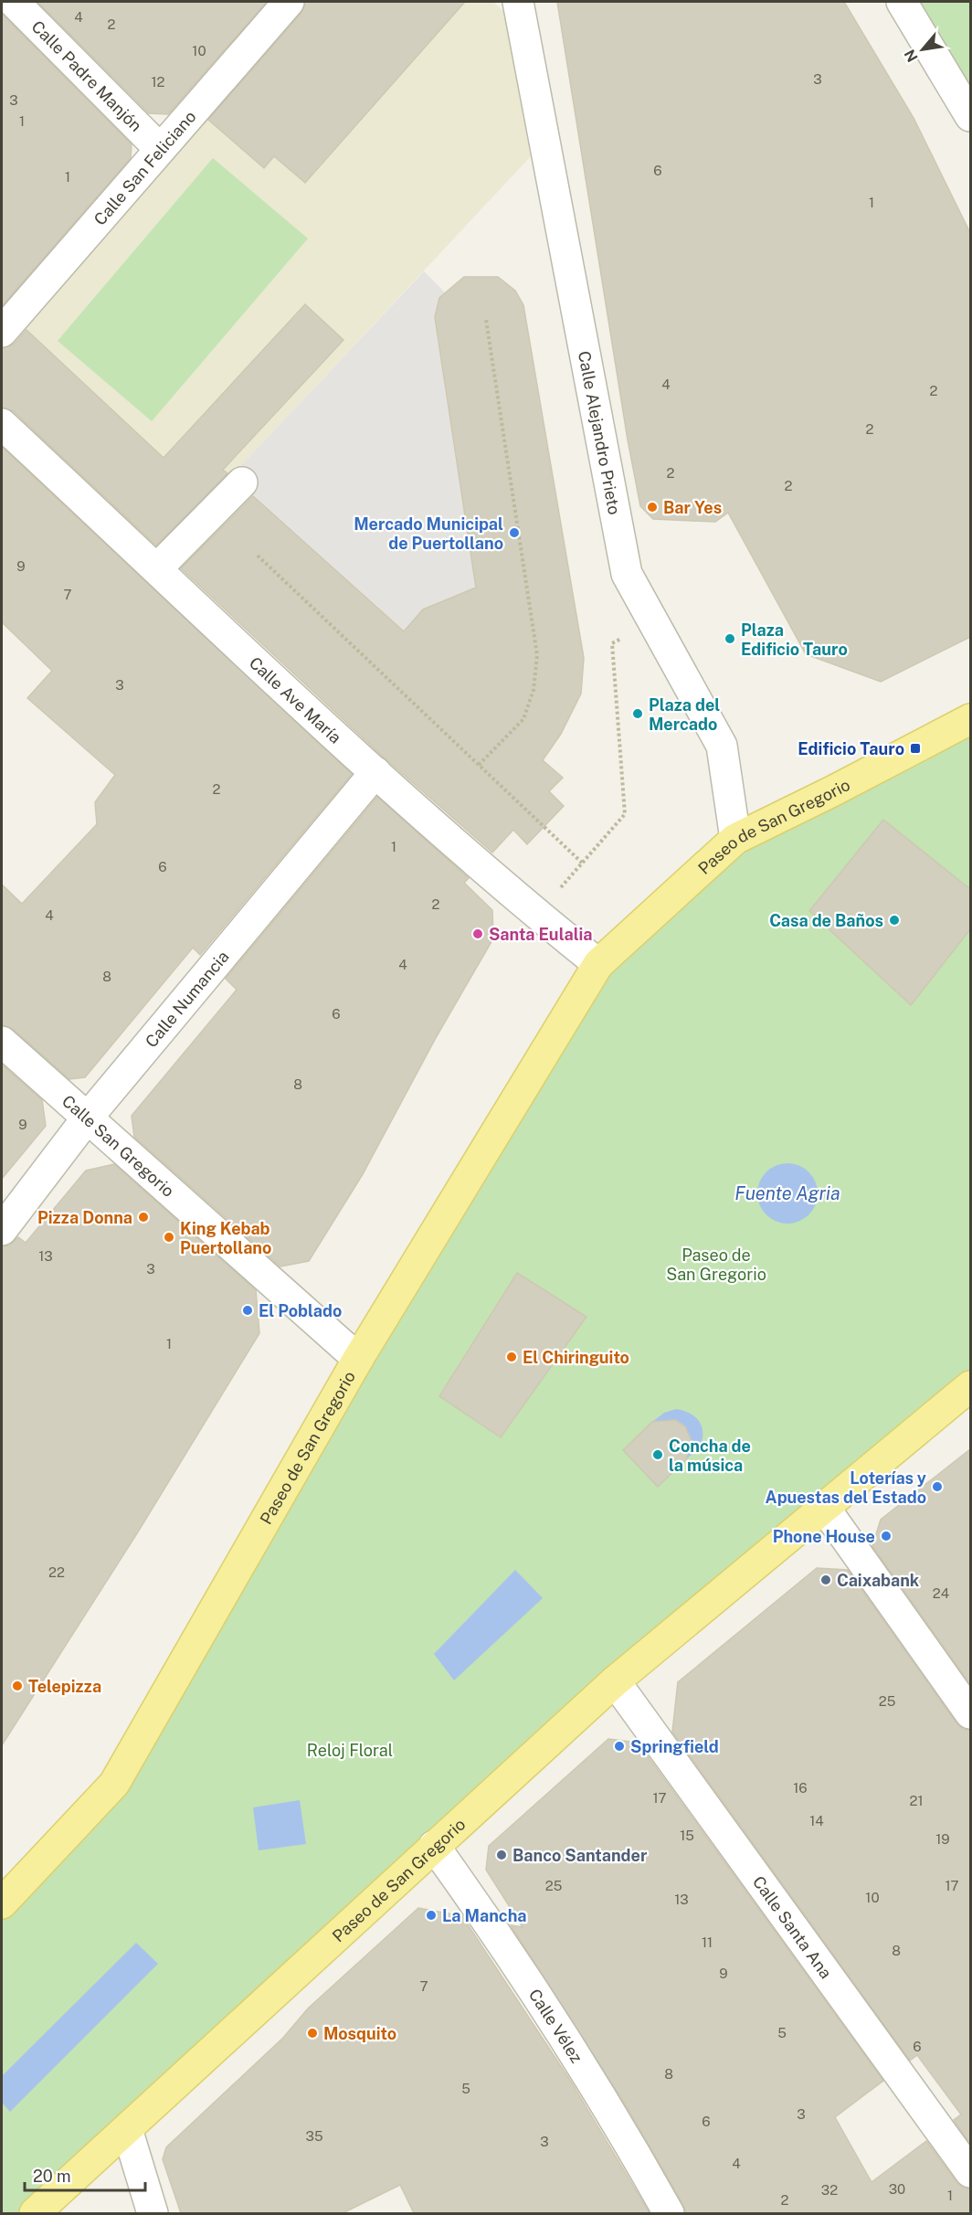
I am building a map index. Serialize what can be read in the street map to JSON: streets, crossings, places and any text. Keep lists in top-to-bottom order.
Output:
{
  "streets": {
    "main road": ["Paseo de San Gregorio"],
    "street": [
      "Calle Padre Manjón",
      "Calle San Feliciano",
      "Calle Alejandro Prieto",
      "Calle Ave María",
      "Calle Numancia",
      "Calle San Gregorio",
      "Calle Santa Ana",
      "Calle Vélez"
    ]
  },
  "crossings": [
    ["Calle Padre Manjón", "Calle San Feliciano"],
    ["Calle Alejandro Prieto", "Paseo de San Gregorio"],
    ["Calle Ave María", "Paseo de San Gregorio"],
    ["Calle Ave María", "Calle Numancia"],
    ["Paseo de San Gregorio", "Calle San Gregorio"],
    ["Paseo de San Gregorio", "Calle Santa Ana"],
    ["Paseo de San Gregorio", "Calle Vélez"],
    ["Calle Numancia", "Calle San Gregorio"]
  ],
  "water": ["Fuente Agria"],
  "parks": ["Paseo de San Gregorio", "Reloj Floral"],
  "places": {
    "other": [
      "Bar Yes",
      "Mercado Municipal de Puertollano",
      "Plaza Edificio Tauro",
      "Plaza del Mercado",
      "Casa de Baños",
      "Santa Eulalia",
      "Pizza Donna",
      "King Kebab Puertollano",
      "El Poblado",
      "El Chiringuito",
      "Concha de la música",
      "Loterías y Apuestas del Estado",
      "Phone House",
      "Caixabank",
      "Telepizza",
      "Springfield",
      "Banco Santander",
      "La Mancha",
      "Mosquito"
    ],
    "transit": ["Edificio Tauro"]
  },
  "house_numbers": [
    "4",
    "2",
    "10",
    "3",
    "12",
    "3",
    "1",
    "6",
    "1",
    "1",
    "4",
    "2",
    "2",
    "2",
    "2",
    "9",
    "7",
    "3",
    "2",
    "1",
    "6",
    "2",
    "4",
    "4",
    "8",
    "6",
    "8",
    "9",
    "13",
    "3",
    "1",
    "22",
    "24",
    "25",
    "16",
    "17",
    "21",
    "14",
    "15",
    "19",
    "25",
    "17",
    "10",
    "13",
    "11",
    "8",
    "9",
    "7",
    "5",
    "6",
    "8",
    "5",
    "3",
    "6",
    "35",
    "3",
    "4",
    "30",
    "32",
    "1",
    "2"
  ],
  "scale_bar": "20 m",
  "north": "bottom left"
}
